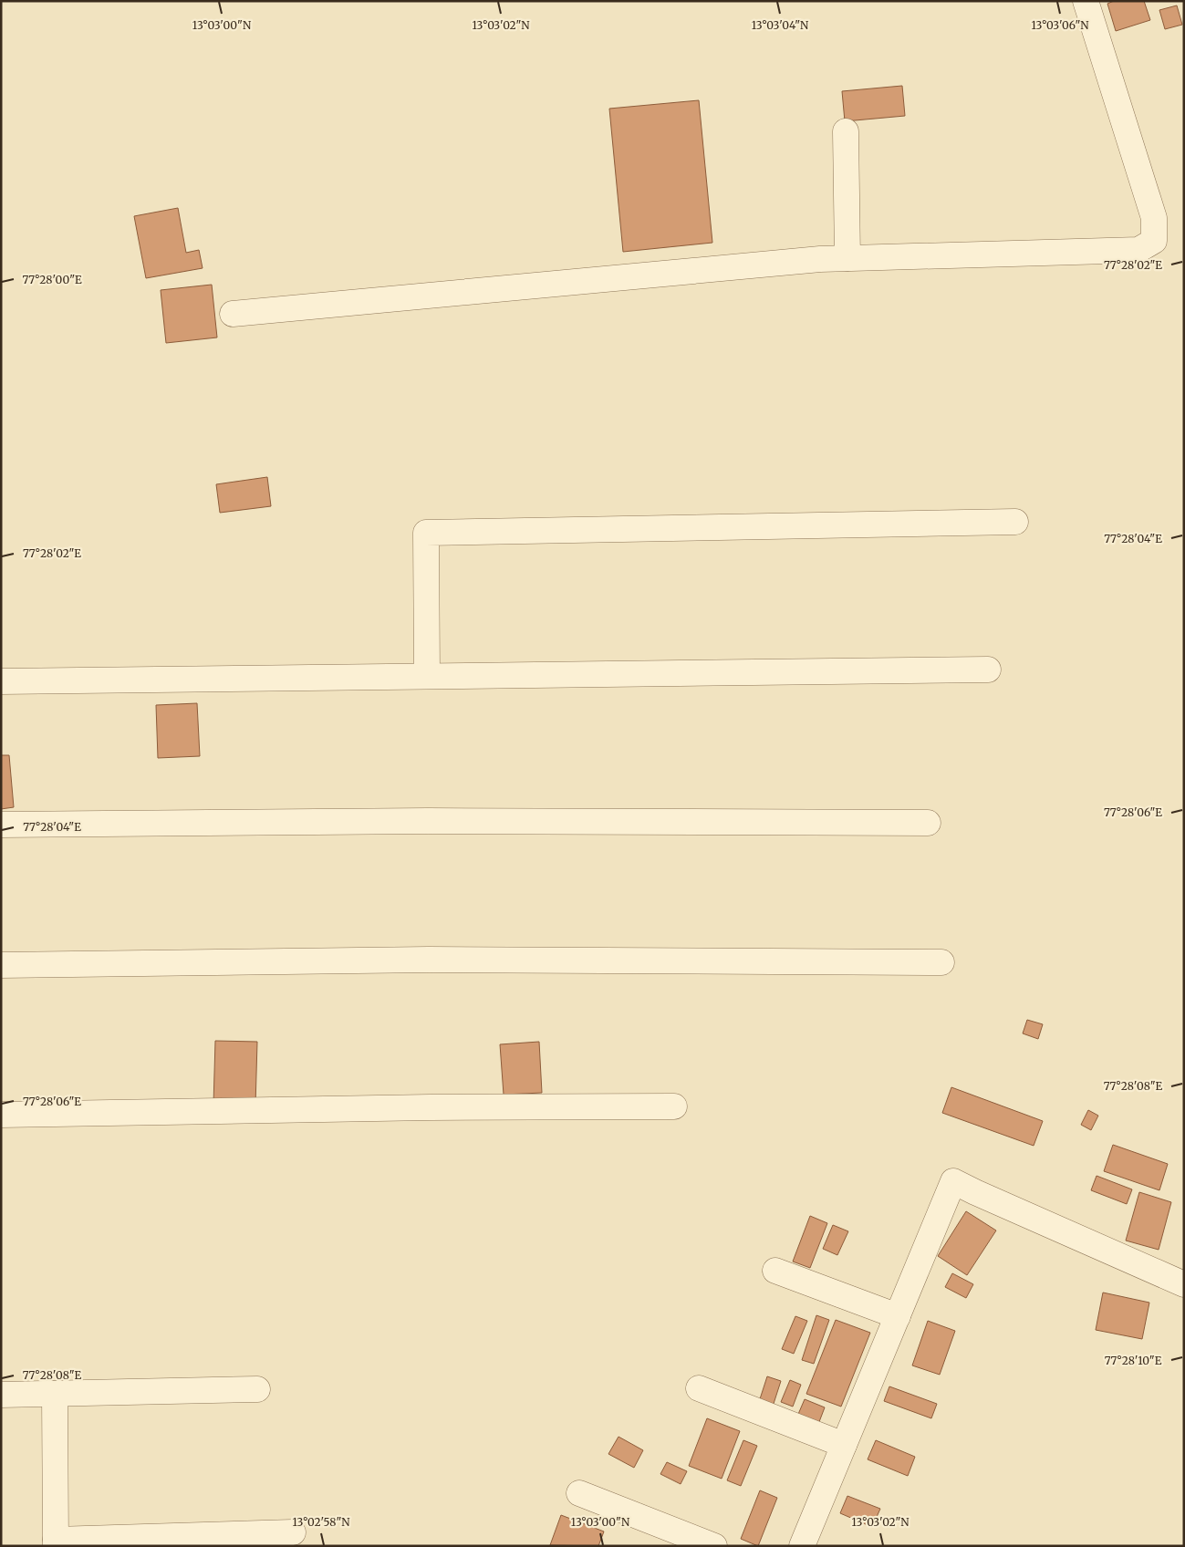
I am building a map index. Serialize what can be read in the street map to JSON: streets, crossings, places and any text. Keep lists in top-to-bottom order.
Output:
{
  "coordinates": [
    "13°03'00\"N",
    "13°03'02\"N",
    "13°03'04\"N",
    "13°03'06\"N",
    "77°28'02\"E",
    "77°28'00\"E",
    "77°28'04\"E",
    "77°28'06\"E",
    "77°28'08\"E",
    "77°28'10\"E",
    "13°02'58\"N"
  ]
}
